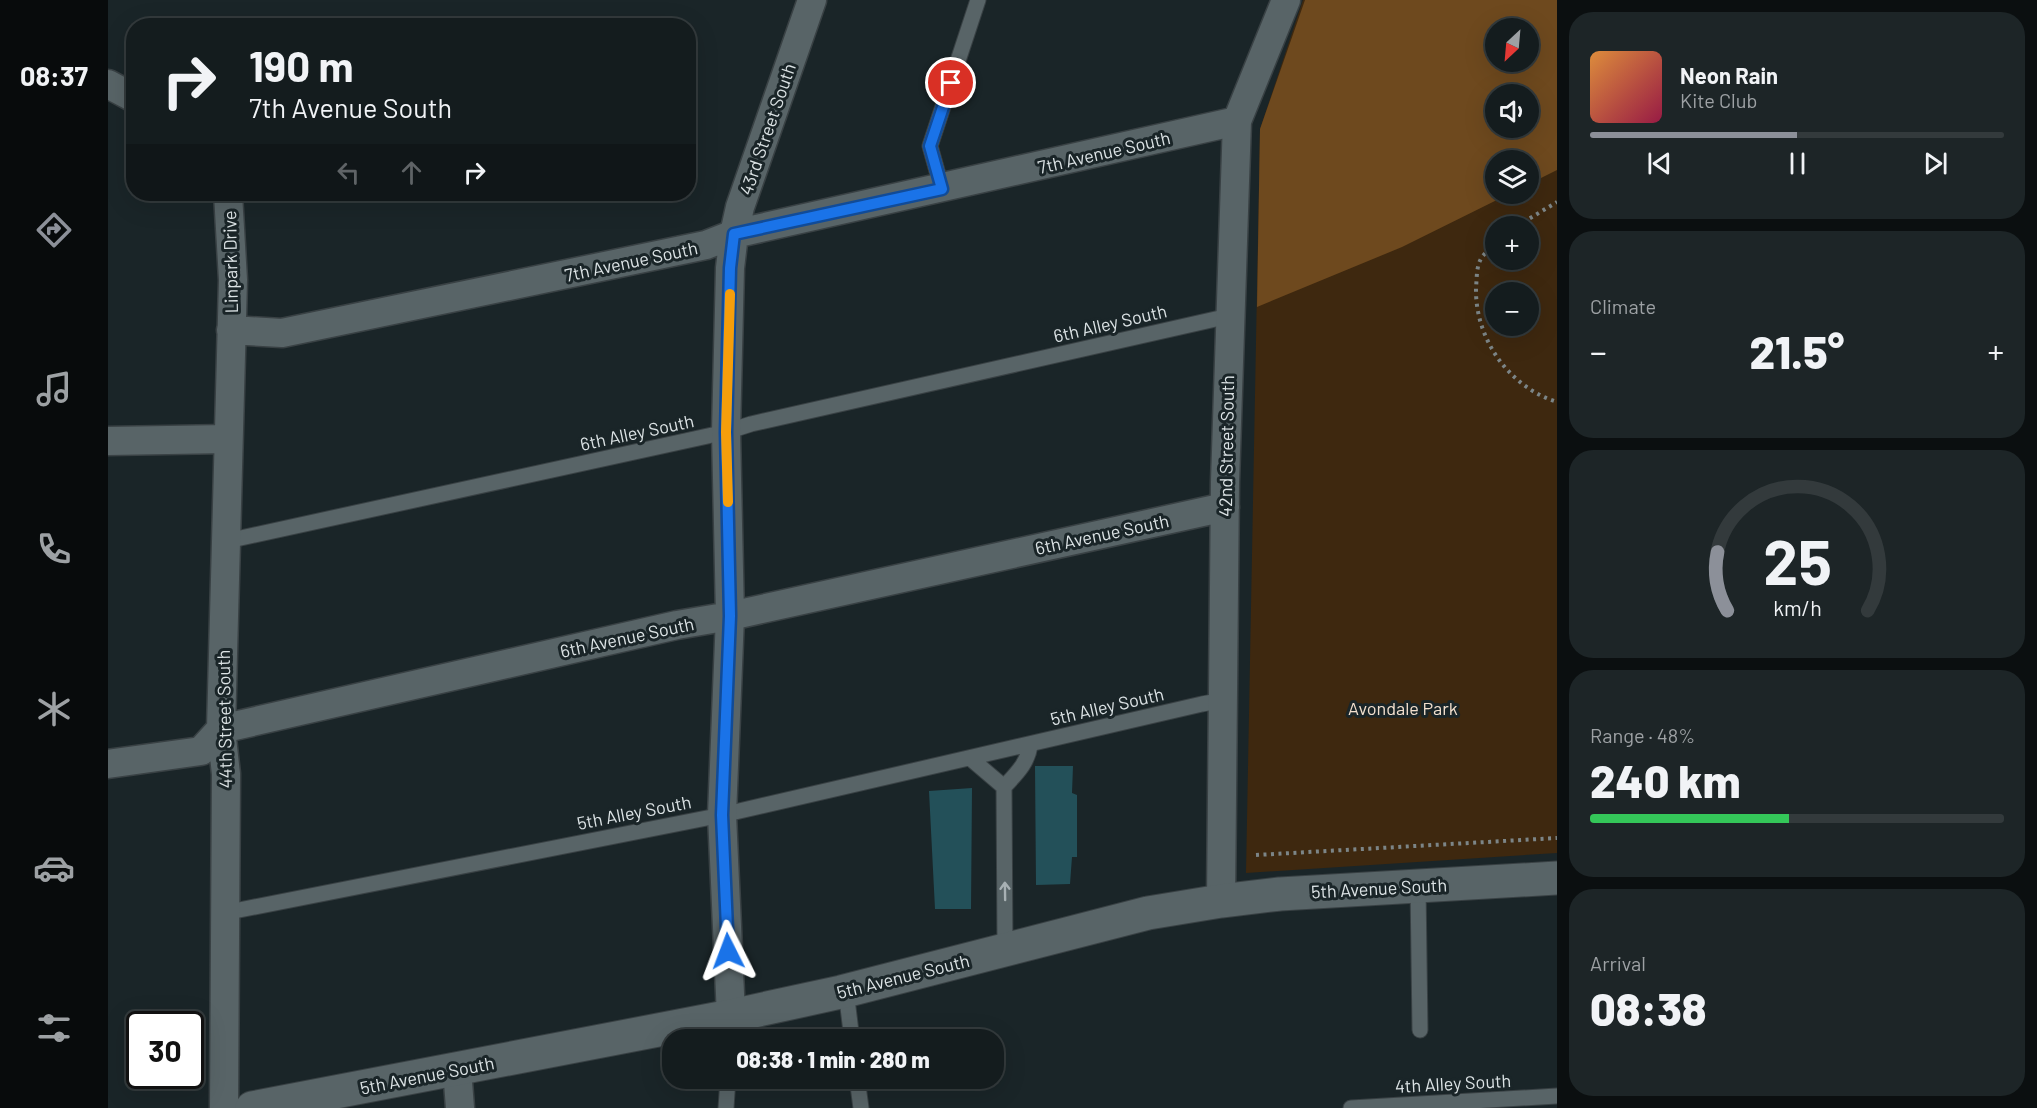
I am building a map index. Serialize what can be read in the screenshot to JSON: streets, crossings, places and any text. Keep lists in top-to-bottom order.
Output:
{
  "streets": {
    "street": [
      "43rd Street South",
      "7th Avenue South",
      "Linpark Drive",
      "42nd Street South",
      "6th Avenue South",
      "44th Street South",
      "5th Avenue South"
    ],
    "lane": ["6th Alley South", "5th Alley South", "4th Alley South"]
  },
  "crossings": [
    ["43rd Street South", "7th Avenue South"],
    ["43rd Street South", "6th Alley South"],
    ["43rd Street South", "6th Avenue South"],
    ["43rd Street South", "5th Alley South"],
    ["43rd Street South", "5th Avenue South"],
    ["7th Avenue South", "Linpark Drive"],
    ["7th Avenue South", "42nd Street South"],
    ["7th Avenue South", "44th Street South"],
    ["Linpark Drive", "44th Street South"],
    ["6th Alley South", "42nd Street South"],
    ["6th Alley South", "44th Street South"],
    ["42nd Street South", "6th Avenue South"],
    ["42nd Street South", "5th Alley South"],
    ["42nd Street South", "5th Avenue South"],
    ["6th Avenue South", "44th Street South"],
    ["5th Alley South", "44th Street South"]
  ],
  "parks": ["Avondale Park"],
  "north": "bottom left",
  "page": {
    "tabs": "08:37",
    "map_buttons": ["+", "−"],
    "turn": ["190 m", "7th Avenue South"],
    "song": ["Neon Rain", "Kite Club"],
    "tile": [
      "Climate",
      ["Range · 48%", "240 km"],
      ["Arrival", "08:38"]
    ],
    "heat": ["−", "21.5°", "+"],
    "limit": "30",
    "trip": "08:38 · 1 min · 280 m",
    "gauge": ["25", "km/h"]
  }
}
